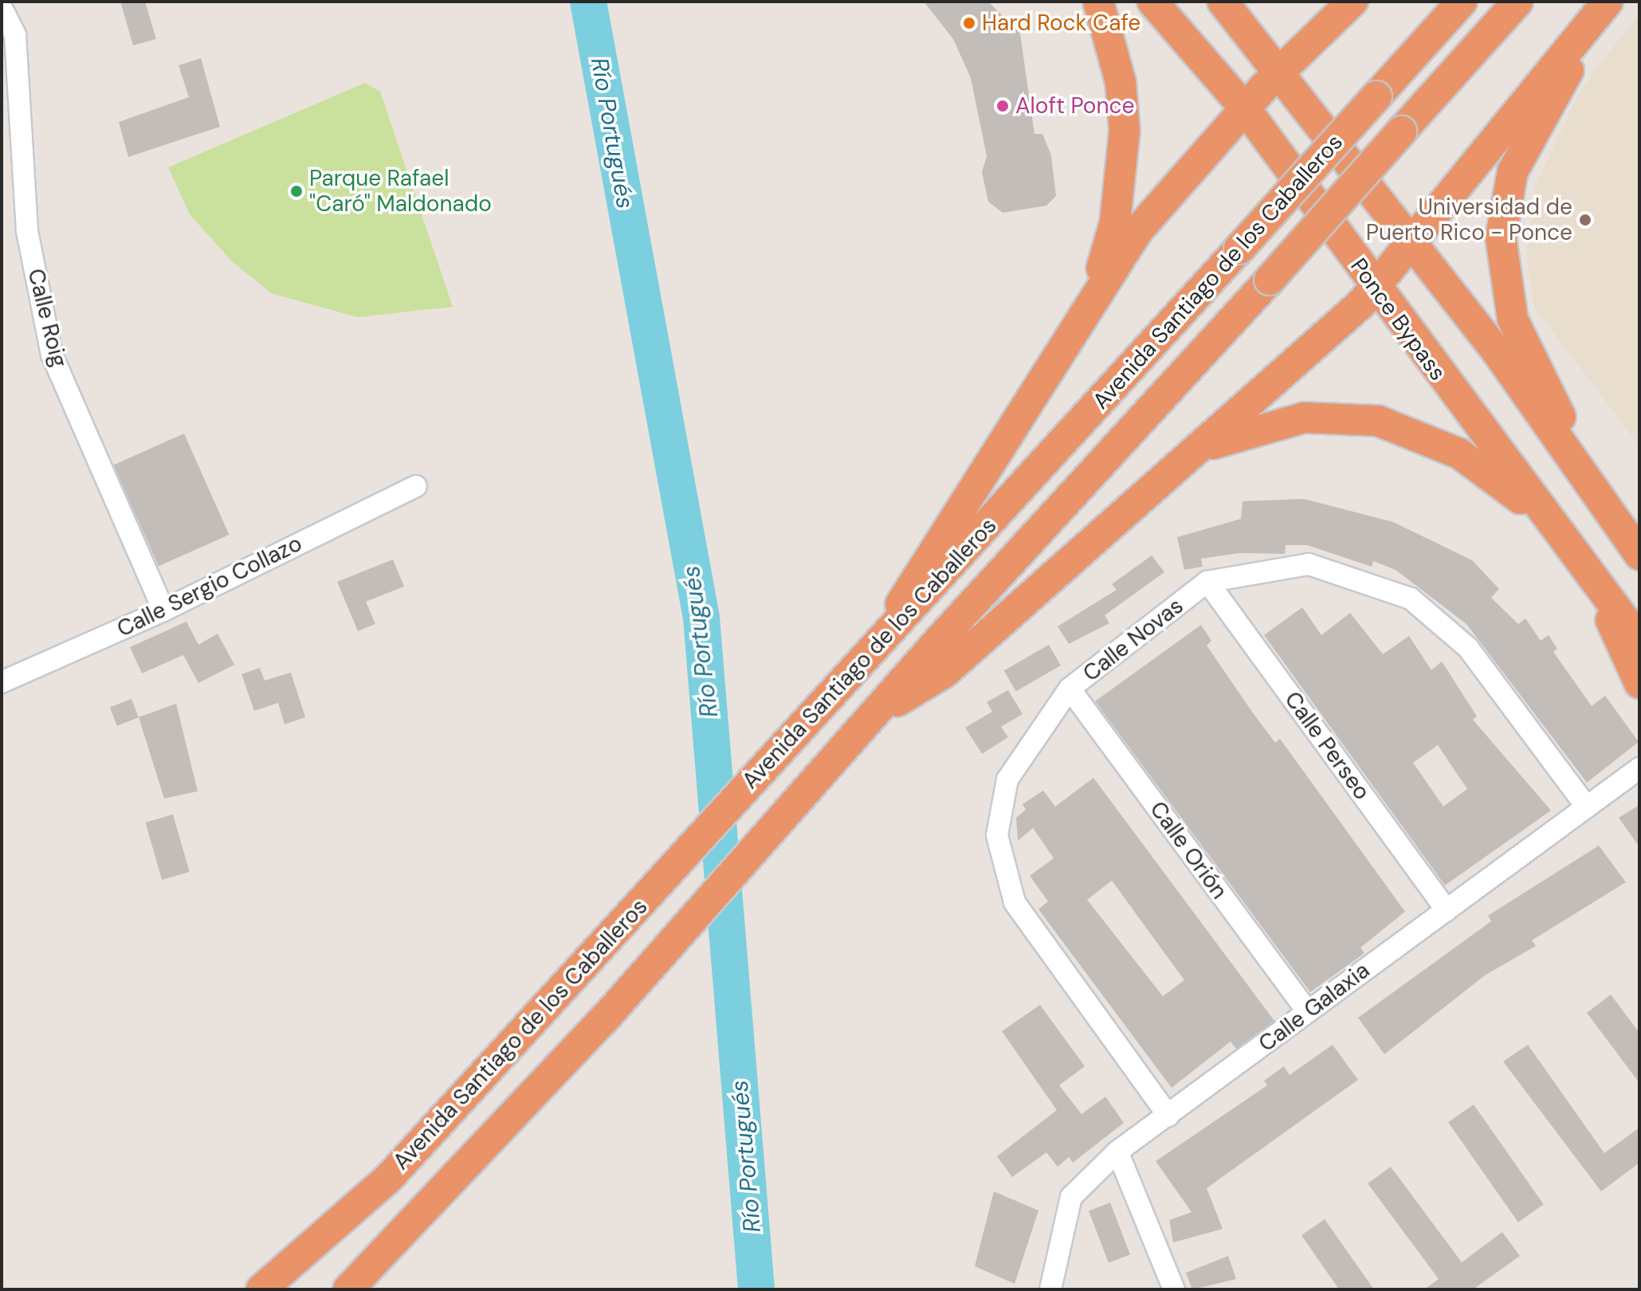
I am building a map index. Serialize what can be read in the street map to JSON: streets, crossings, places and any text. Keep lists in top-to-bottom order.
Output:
{
  "streets": {
    "highway": ["Avenida Santiago de los Caballeros", "Ponce Bypass"],
    "street": [
      "Calle Roig",
      "Calle Sergio Collazo",
      "Calle Novas",
      "Calle Perseo",
      "Calle Orión",
      "Calle Galaxia"
    ]
  },
  "crossings": [
    ["Calle Roig", "Calle Sergio Collazo"],
    ["Calle Novas", "Calle Perseo"],
    ["Calle Novas", "Calle Orión"],
    ["Calle Novas", "Calle Galaxia"],
    ["Calle Perseo", "Calle Galaxia"],
    ["Calle Orión", "Calle Galaxia"]
  ],
  "water": ["Río Portugués"],
  "places": [
    "Hard Rock Cafe",
    "Aloft Ponce",
    "Parque Rafael \"Caró\" Maldonado",
    "Universidad de Puerto Rico - Ponce"
  ]
}
